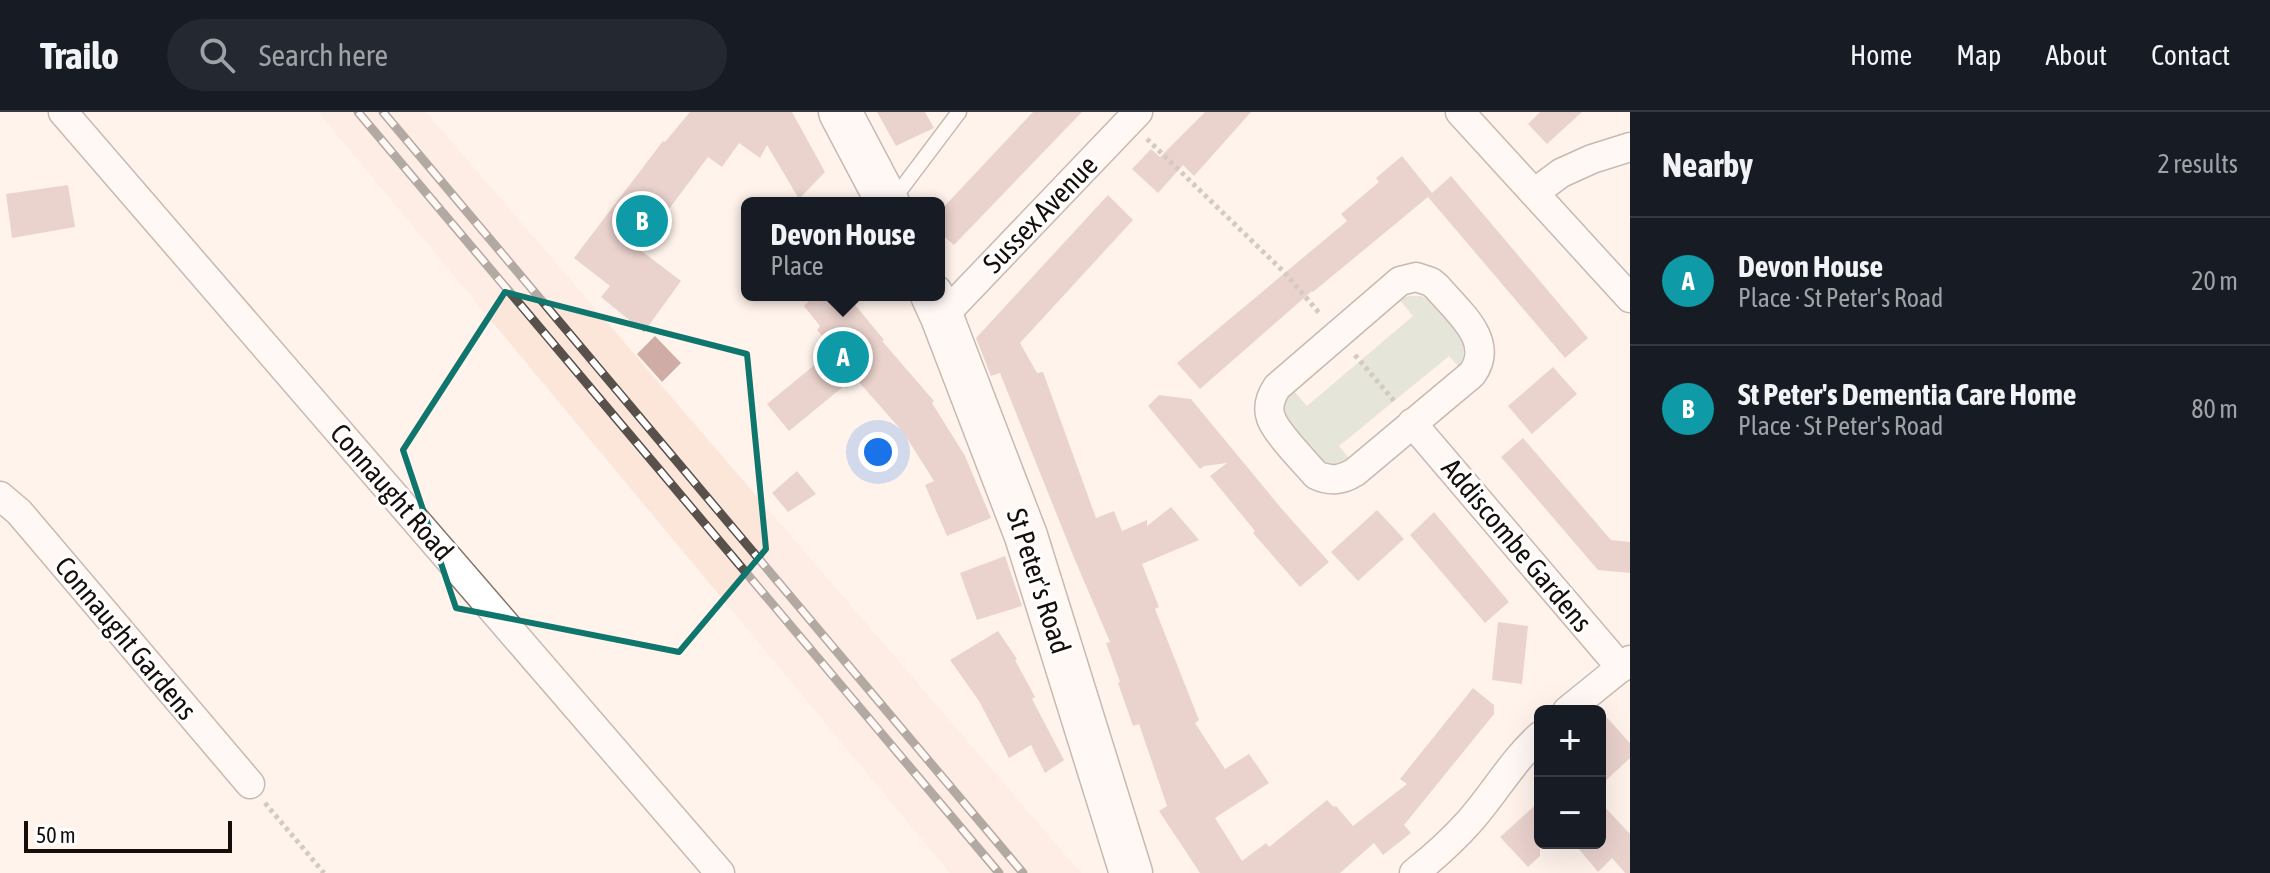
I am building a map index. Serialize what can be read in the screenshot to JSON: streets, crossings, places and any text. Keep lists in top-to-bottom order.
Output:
{
  "streets": {
    "main road": ["St Peter's Road"],
    "street": [
      "Sussex Avenue",
      "Connaught Road",
      "Addiscombe Gardens",
      "Connaught Gardens"
    ]
  },
  "scale_bar": "50 m",
  "page": {
    "header": "Trailo",
    "search": "Search here",
    "nav": [
      "Home",
      "Map",
      "About",
      "Contact"
    ],
    "heading": ["Nearby", "2 results"],
    "pins": ["B", "A"],
    "popup": ["Devon House", "Place"],
    "list": [
      {
        "mark": "A",
        "name": "Devon House",
        "note": "Place · St Peter's Road",
        "value": "20 m"
      },
      {
        "mark": "B",
        "name": "St Peter's Dementia Care Home",
        "note": "Place · St Peter's Road",
        "value": "80 m"
      }
    ],
    "map_buttons": ["+", "−"],
    "scale": "50 m"
  }
}
